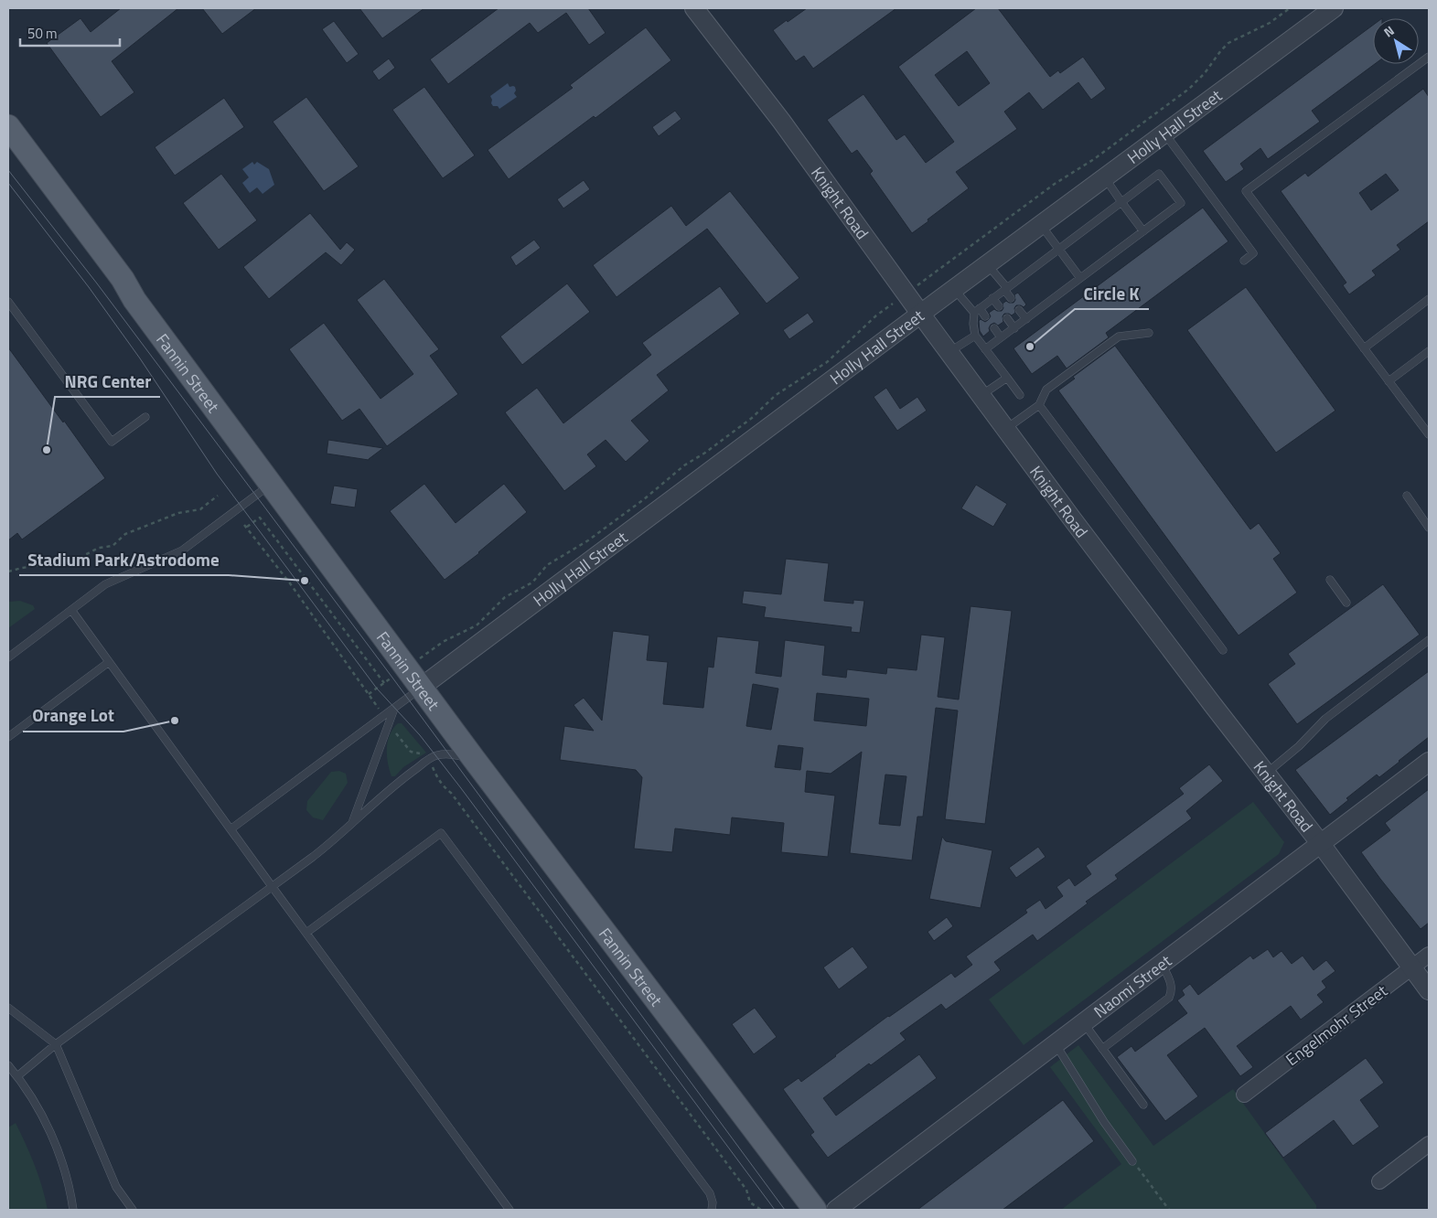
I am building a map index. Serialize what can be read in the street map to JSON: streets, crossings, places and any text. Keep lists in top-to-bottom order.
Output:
{
  "streets": {
    "main road": ["Fannin Street"],
    "street": [
      "Holly Hall Street",
      "Knight Road",
      "Naomi Street",
      "Engelmohr Street"
    ]
  },
  "crossings": [
    ["Holly Hall Street", "Knight Road"],
    ["Holly Hall Street", "Fannin Street"],
    ["Knight Road", "Naomi Street"],
    ["Knight Road", "Engelmohr Street"]
  ],
  "places": [
    "Circle K",
    "NRG Center",
    "Stadium Park/Astrodome",
    "Orange Lot"
  ],
  "scale_bar": "50 m",
  "north": "top left"
}
